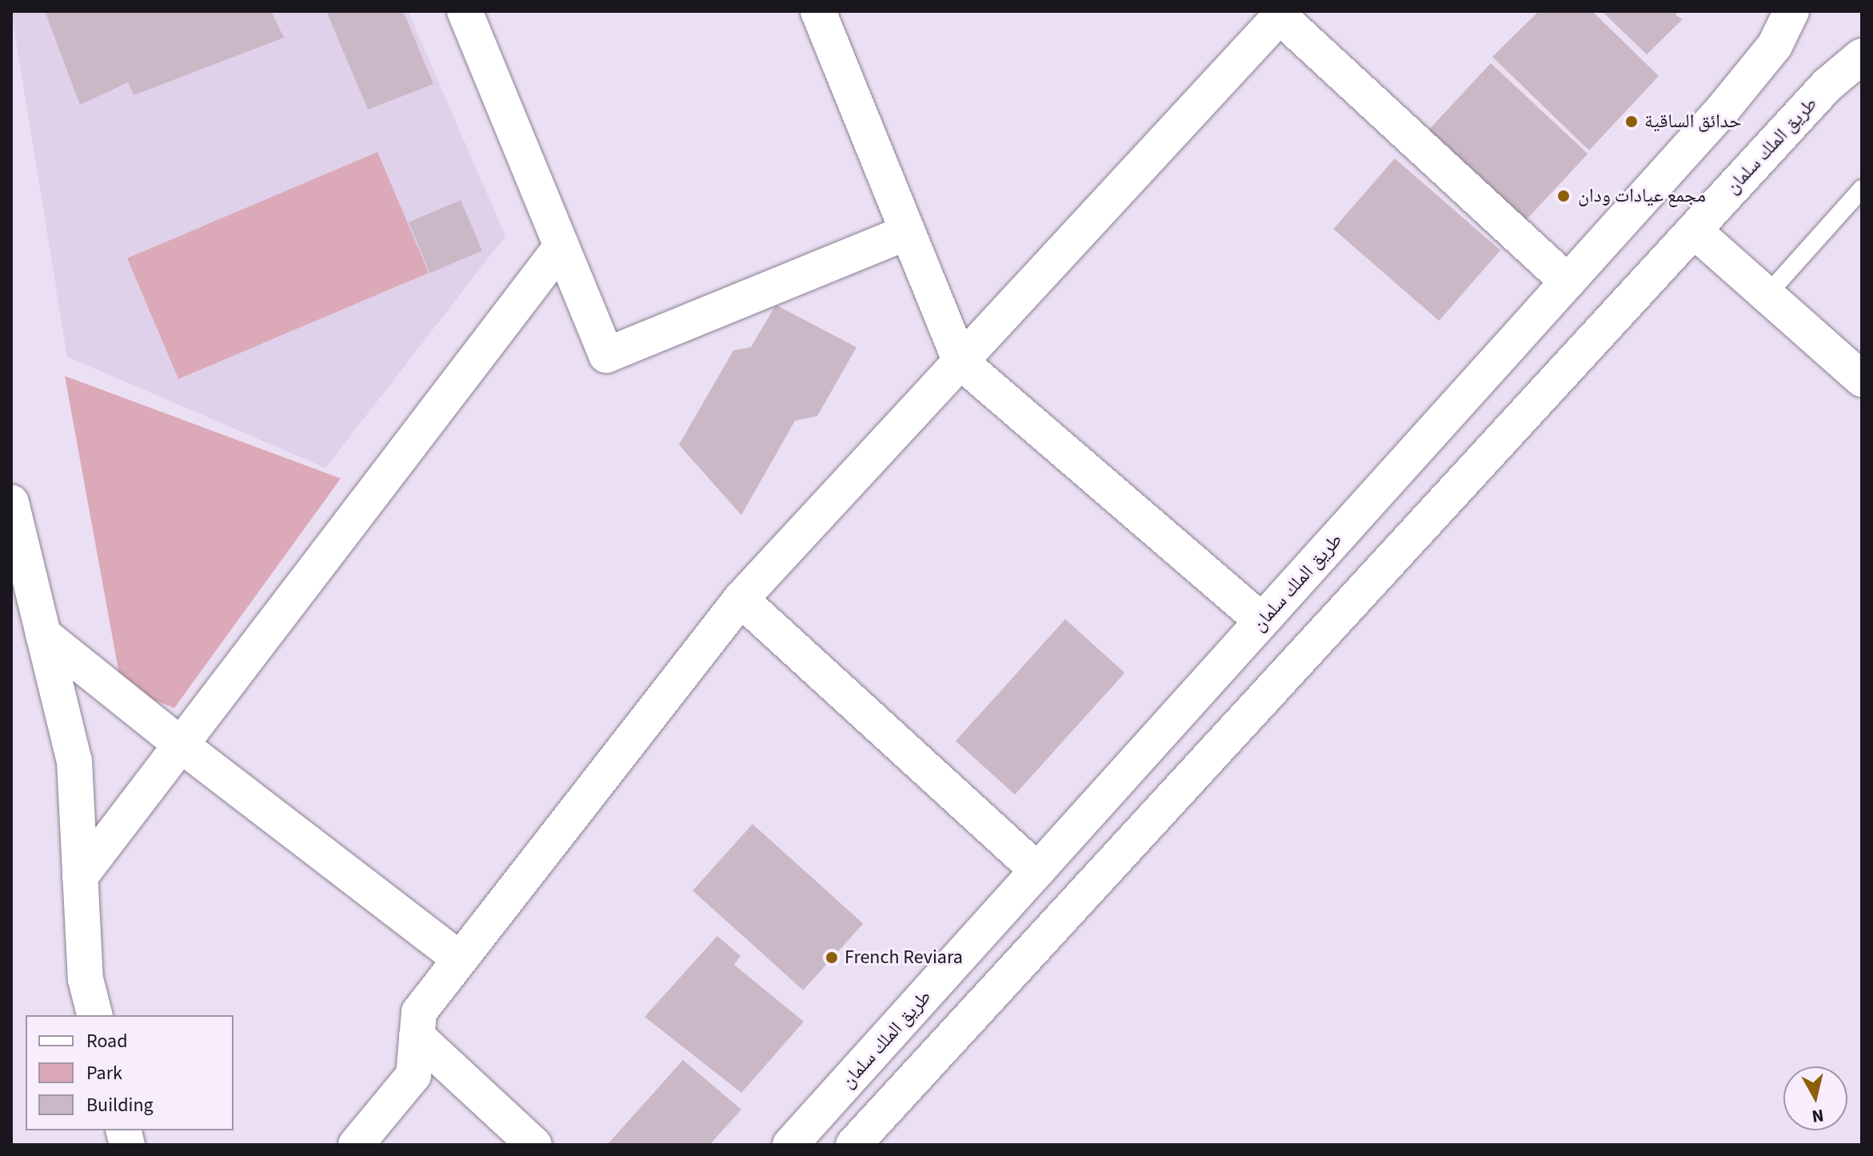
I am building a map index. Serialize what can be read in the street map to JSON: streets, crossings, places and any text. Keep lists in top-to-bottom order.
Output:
{
  "streets": {
    "street": ["طريق الملك سلمان"]
  },
  "places": ["حدائق الساقية", "مجمع عيادات ودان", "French Reviara"],
  "legend": ["Road", "Park", "Building"],
  "north": "bottom"
}
